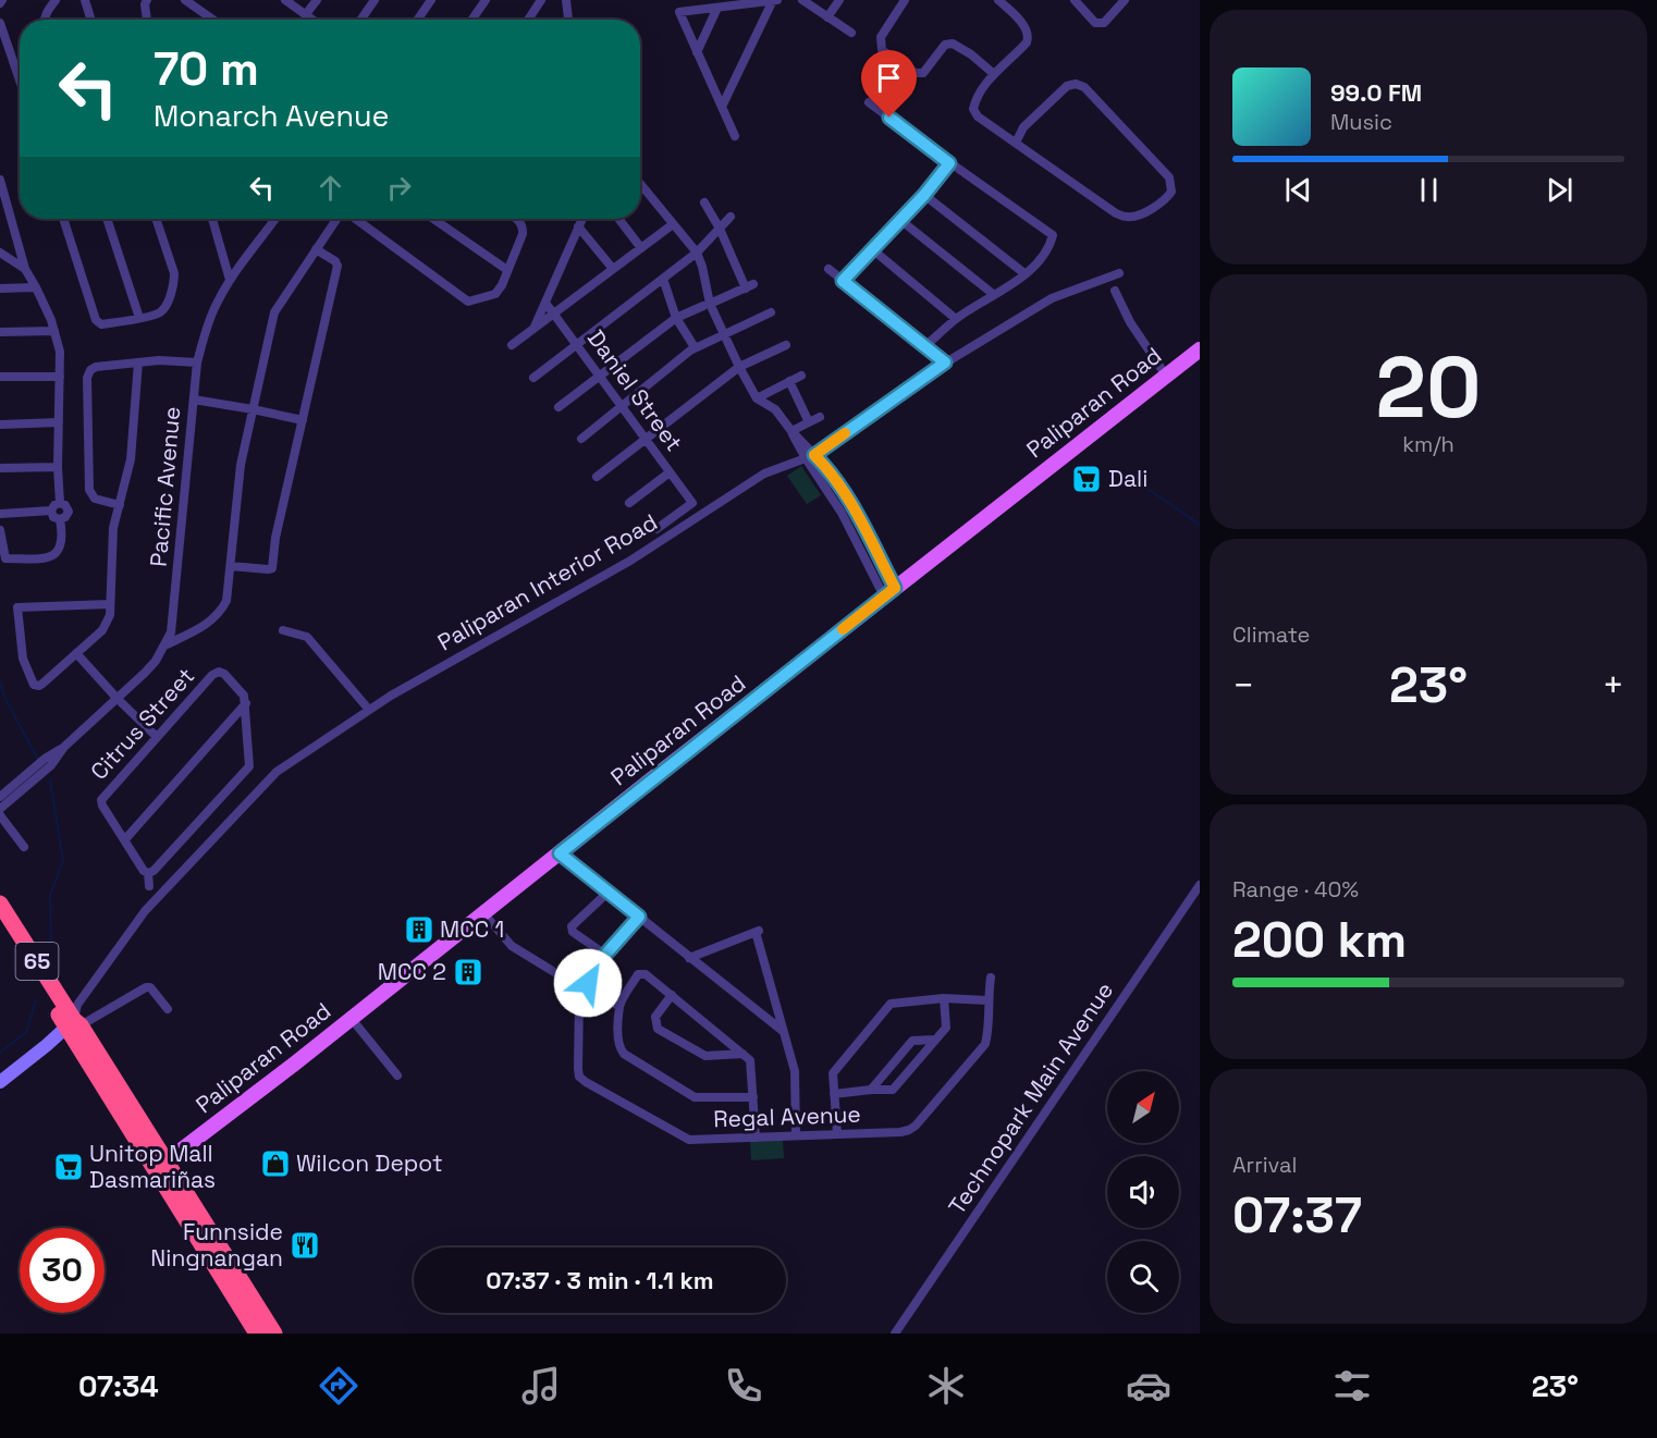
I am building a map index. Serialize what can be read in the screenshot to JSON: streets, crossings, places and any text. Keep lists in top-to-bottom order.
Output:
{
  "streets": {
    "highway": ["65"],
    "main road": ["Paliparan Road"],
    "street": [
      "Daniel Street",
      "Pacific Avenue",
      "Paliparan Interior Road",
      "Citrus Street",
      "Technopark Main Avenue",
      "Regal Avenue"
    ]
  },
  "crossings": [
    ["Paliparan Road", "65"],
    ["Paliparan Interior Road", "65"]
  ],
  "places": {
    "supermarket": ["Dali", "Unitop Mall Dasmariñas"],
    "building": ["MCC 1", "MCC 2"],
    "shop": ["Wilcon Depot"],
    "restaurant": ["Funnside Ningnangan"]
  },
  "north": "top right",
  "page": {
    "turn": ["70 m", "Monarch Avenue"],
    "song": ["99.0 FM", "Music"],
    "tile": [
      ["20", "km/h"],
      "Climate",
      ["Range · 40%", "200 km"],
      ["Arrival", "07:37"]
    ],
    "heat": ["−", "23°", "+"],
    "limit": "30",
    "trip": "07:37 · 3 min · 1.1 km",
    "tabs": ["07:34", "23°"]
  }
}
